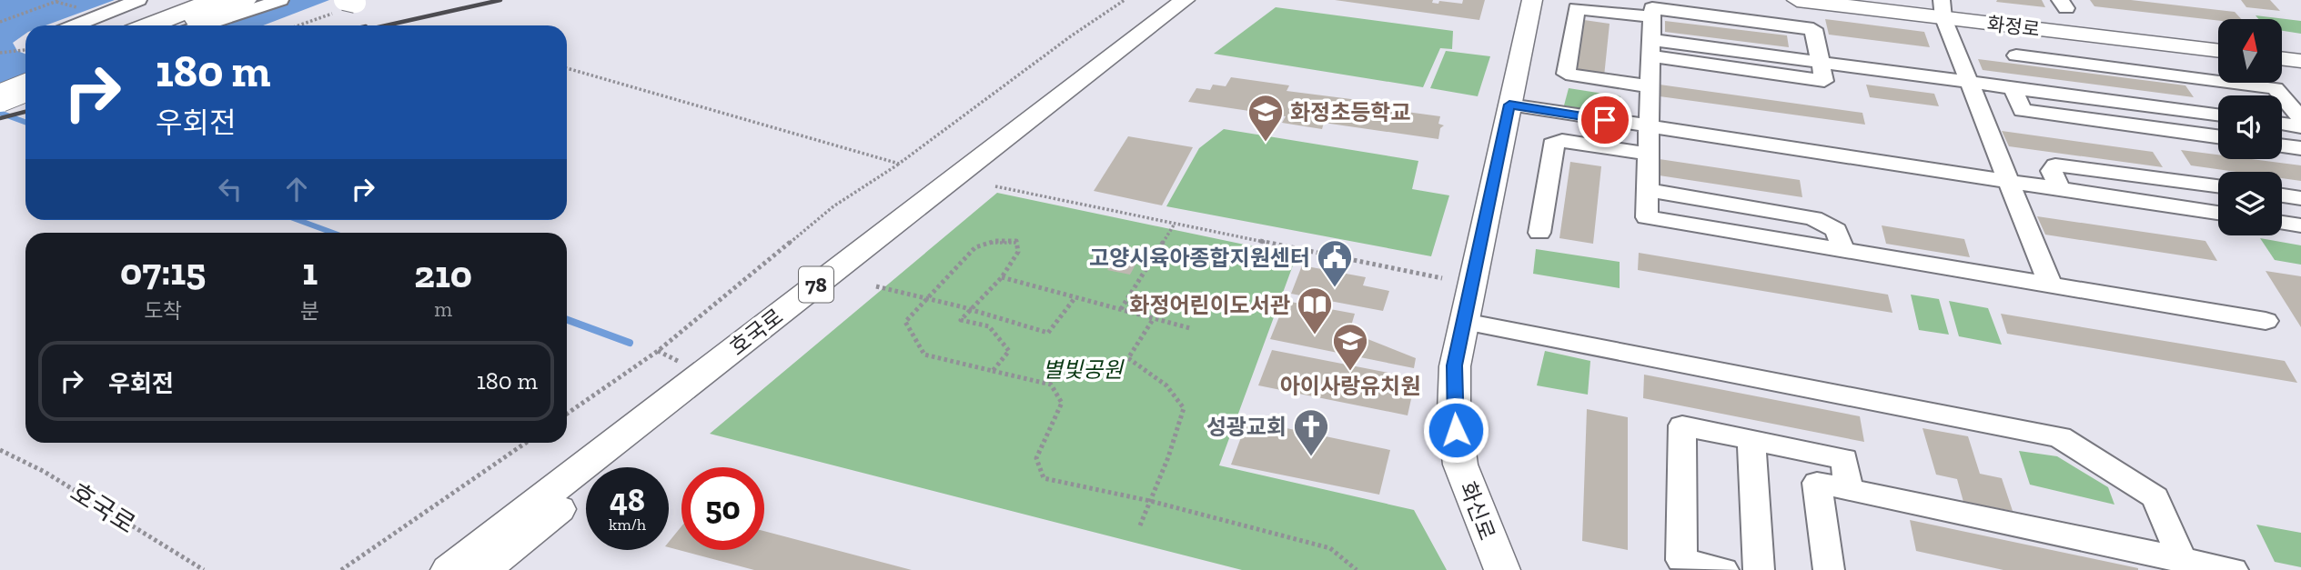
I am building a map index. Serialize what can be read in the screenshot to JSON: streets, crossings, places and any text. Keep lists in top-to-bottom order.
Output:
{
  "streets": {
    "main road": [
      "화정로",
      "78",
      "호국로",
      "화신로"
    ]
  },
  "parks": ["별빛공원"],
  "places": {
    "school or university": ["화정초등학교", "아이사랑유치원"],
    "public building": ["고양시육아종합지원센터"],
    "library": ["화정어린이도서관"],
    "church": ["성광교회"]
  },
  "north": "top",
  "page": {
    "turn": ["180 m", "우회전"],
    "eta": [
      "07:15",
      "도착",
      "1",
      "분",
      "210",
      "m"
    ],
    "list": [
      {
        "name": "우회전",
        "value": "180 m"
      }
    ],
    "speed": "48 km/h",
    "limit": "50"
  }
}
